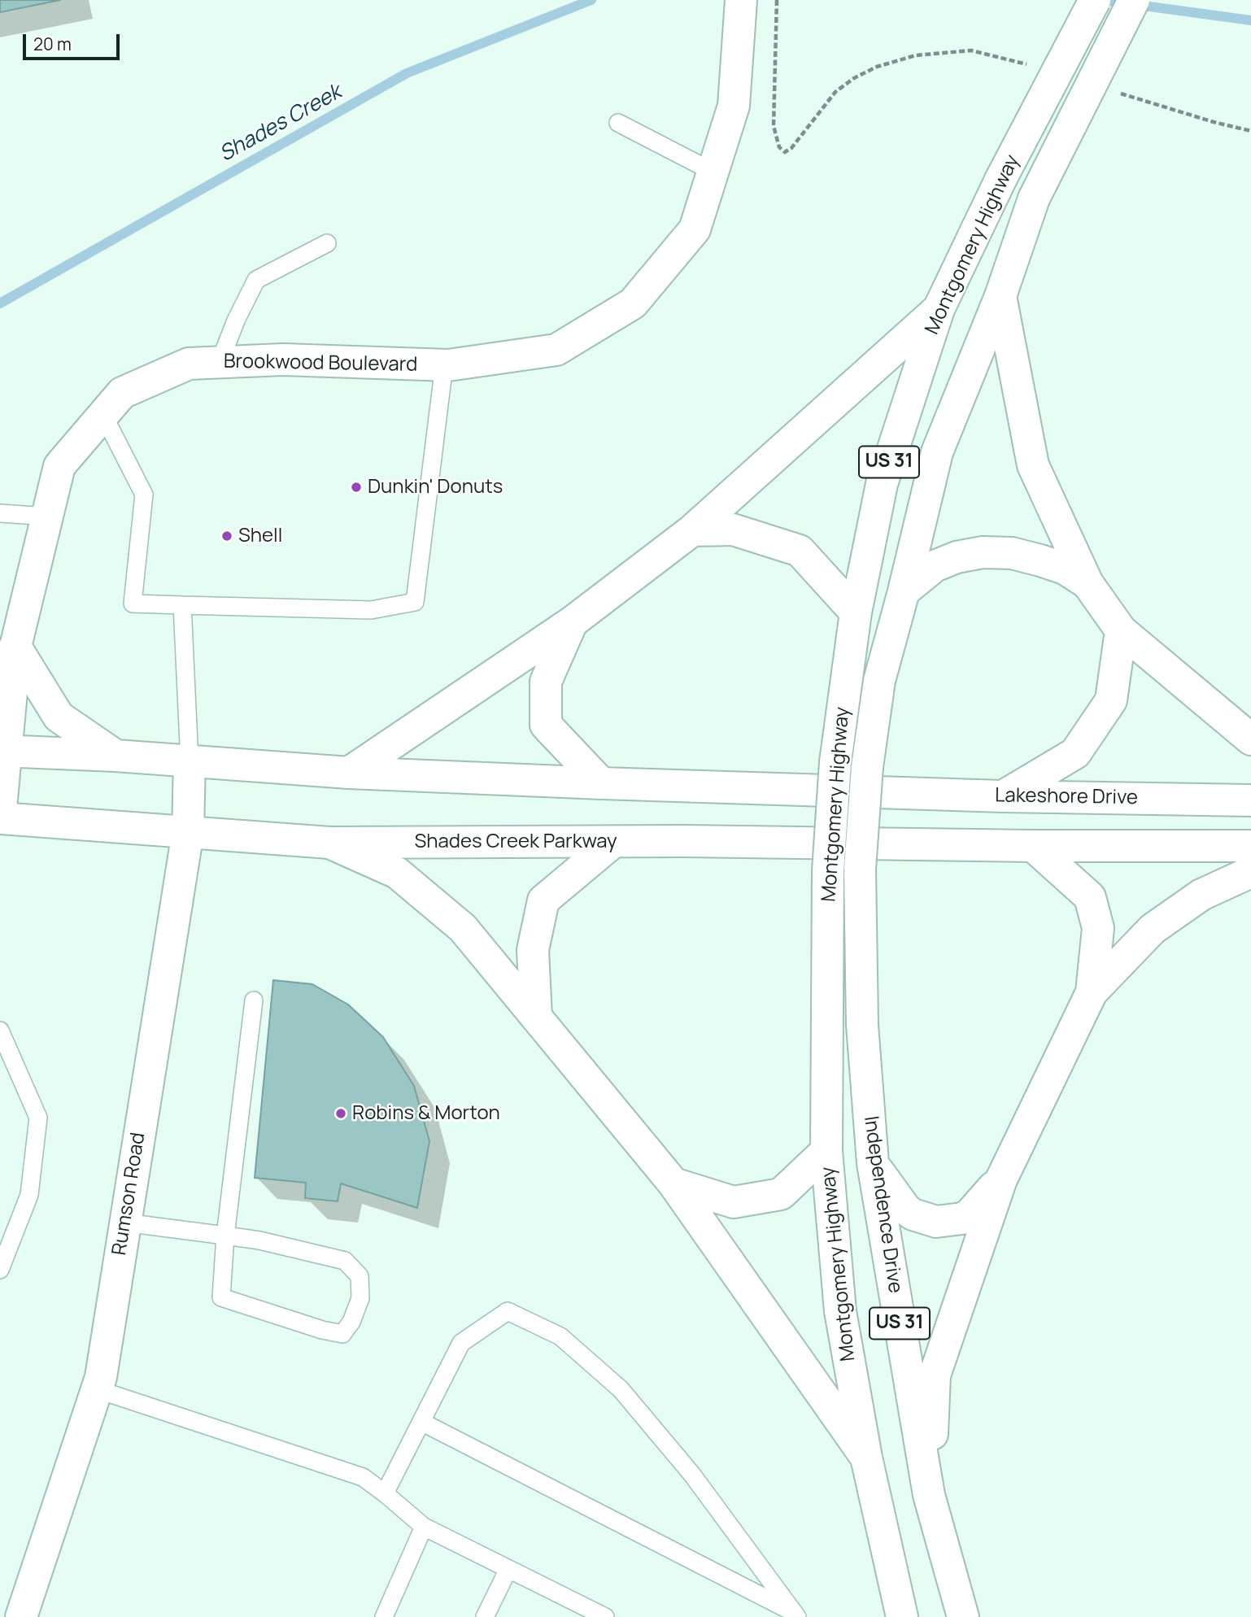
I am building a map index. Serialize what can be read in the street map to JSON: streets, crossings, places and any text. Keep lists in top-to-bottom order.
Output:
{
  "streets": {
    "main road": [
      "Montgomery Highway",
      "Brookwood Boulevard",
      "US 31",
      "Lakeshore Drive",
      "Shades Creek Parkway",
      "Rumson Road",
      "Independence Drive"
    ]
  },
  "crossings": [
    ["Montgomery Highway", "Lakeshore Drive"],
    ["Montgomery Highway", "Independence Drive"],
    ["Brookwood Boulevard", "Shades Creek Parkway"],
    ["Shades Creek Parkway", "Rumson Road"]
  ],
  "water": ["Shades Creek"],
  "places": ["Dunkin' Donuts", "Shell", "Robins & Morton"],
  "scale_bar": "20 m"
}
